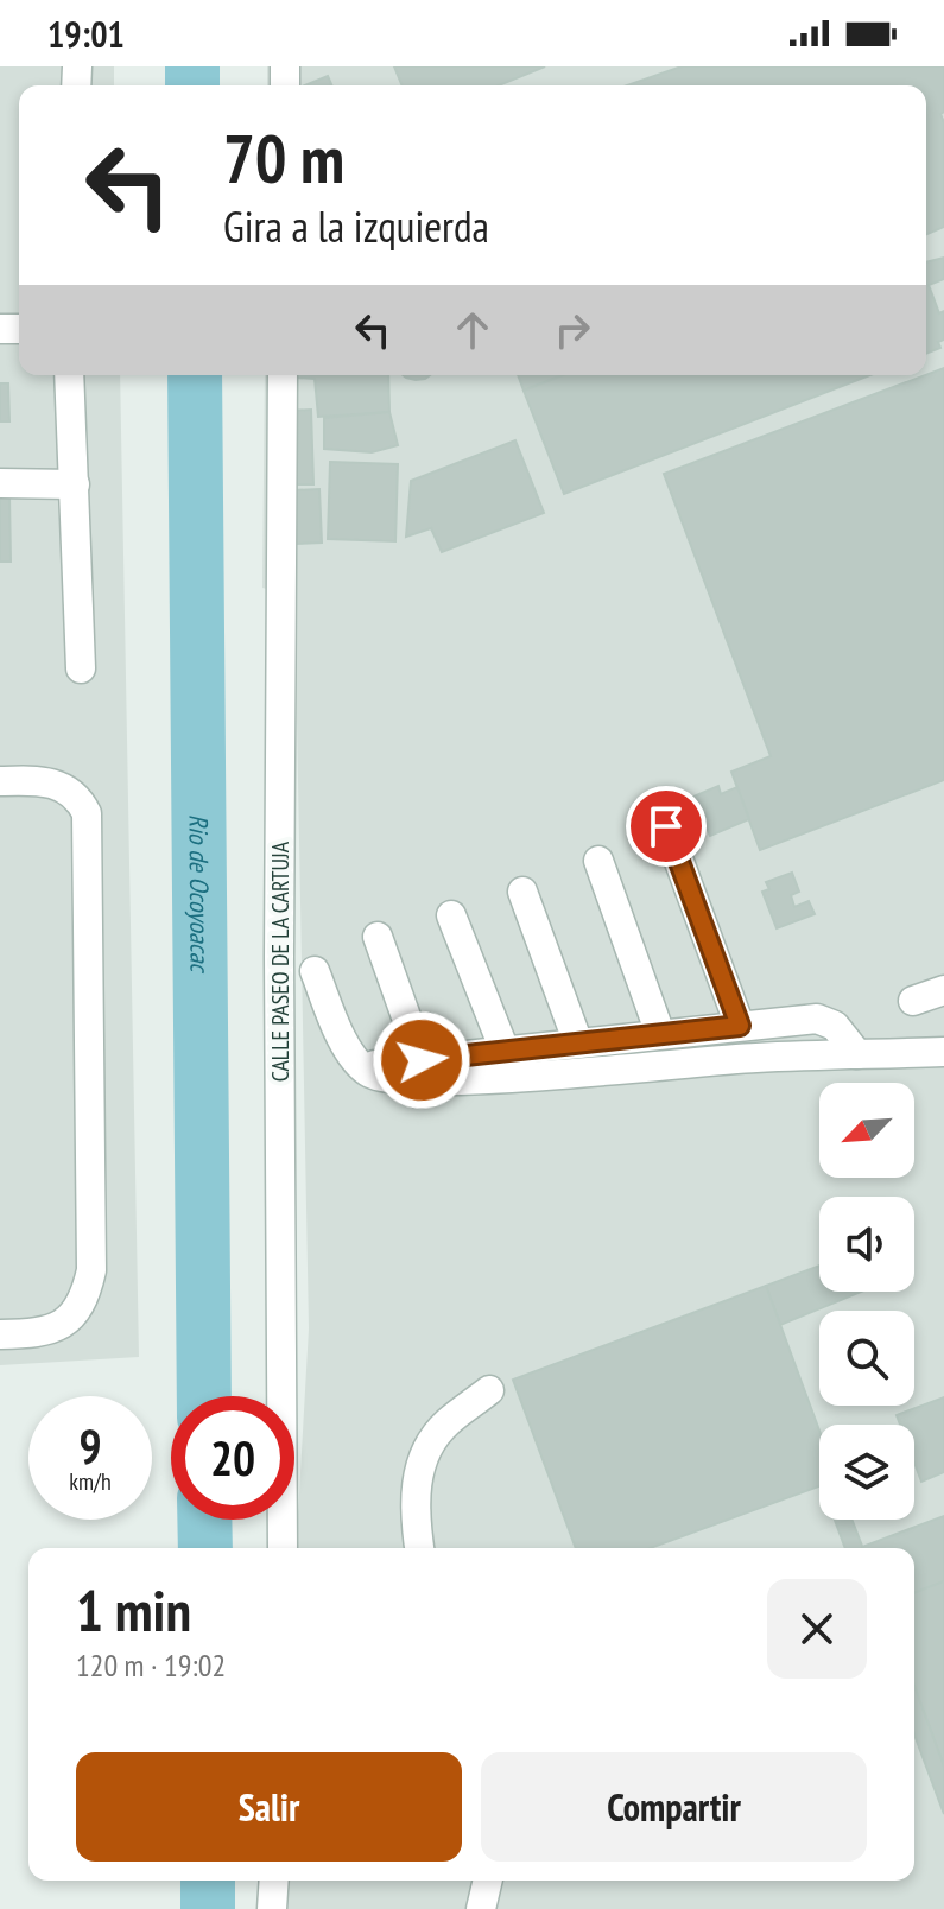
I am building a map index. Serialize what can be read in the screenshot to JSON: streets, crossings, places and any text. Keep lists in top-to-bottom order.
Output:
{
  "streets": {
    "street": ["CALLE PASEO DE LA CARTUJA"]
  },
  "water": ["Rio de Ocoyoacac"],
  "north": "bottom left",
  "page": {
    "status": "19:01",
    "turn": ["70 m", "Gira a la izquierda"],
    "speed": "9 km/h",
    "limit": "20",
    "heading": ["1 min", "120 m · 19:02"],
    "buttons": ["Salir", "Compartir"]
  }
}
